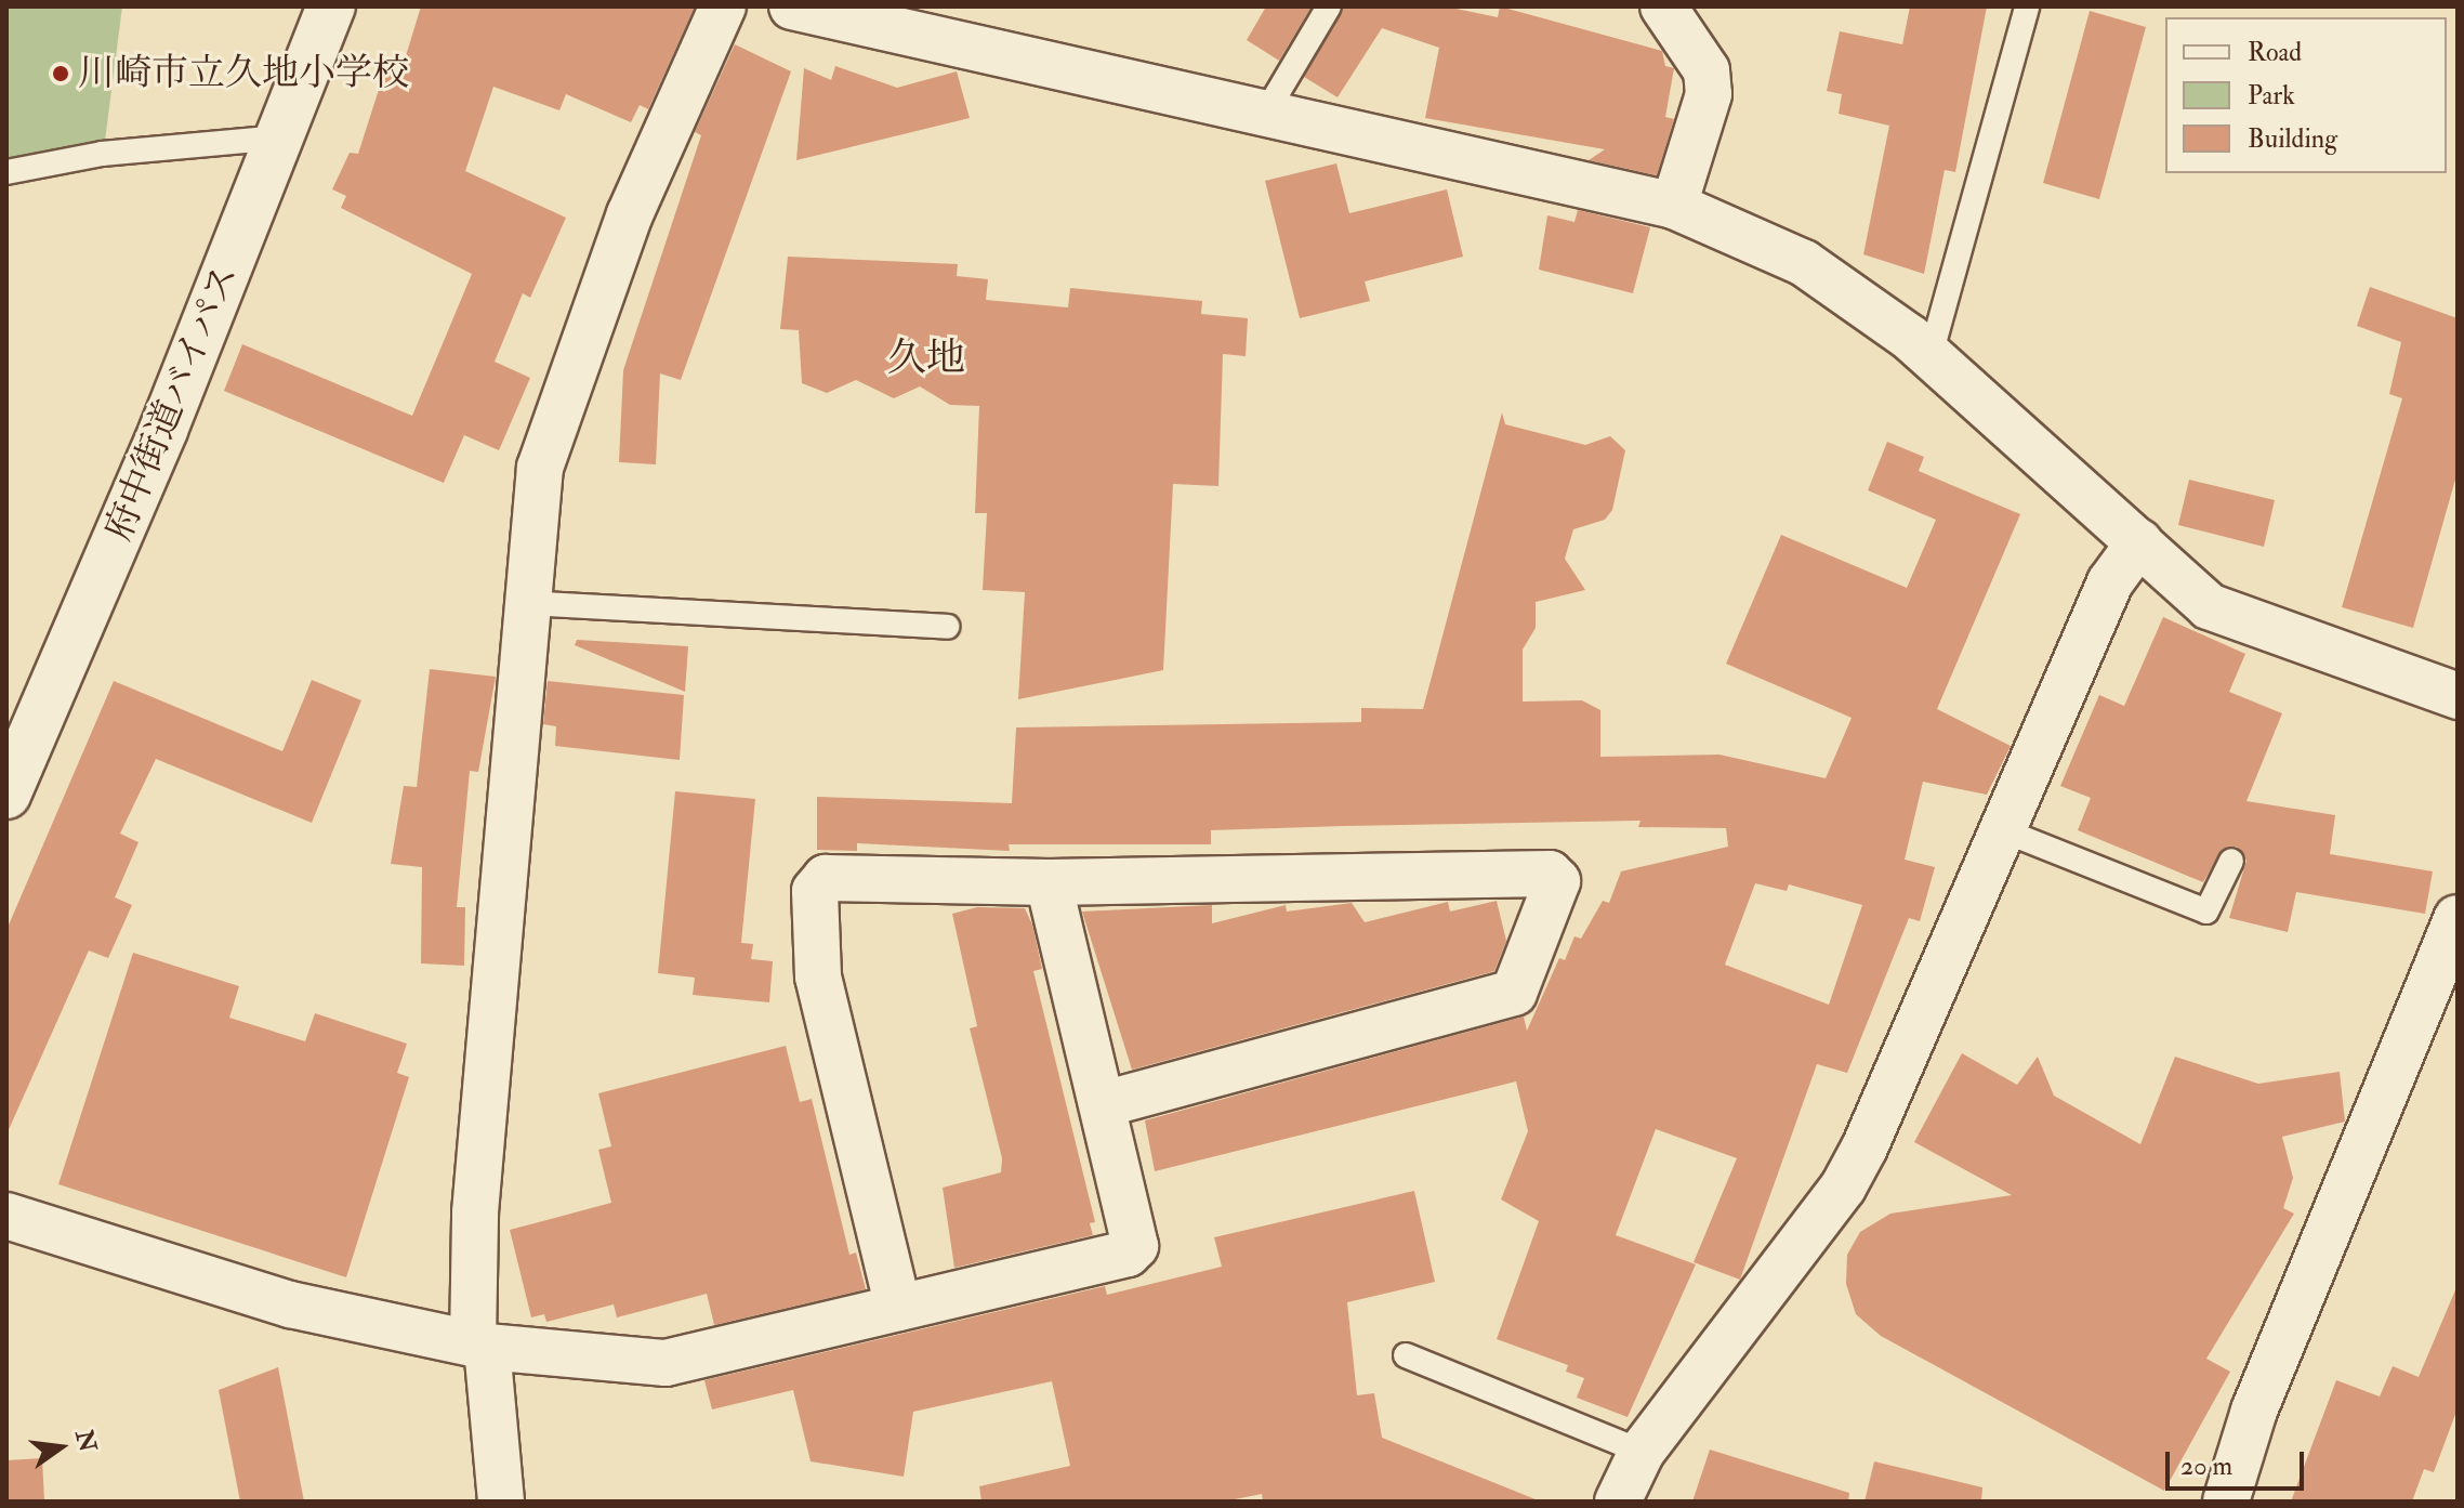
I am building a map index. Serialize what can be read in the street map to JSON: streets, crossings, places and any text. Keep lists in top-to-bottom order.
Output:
{
  "streets": {
    "street": ["府中街道バイパス"]
  },
  "districts": ["久地"],
  "places": ["川崎市立久地小学校"],
  "legend": ["Road", "Park", "Building"],
  "scale_bar": "20 m",
  "north": "right"
}
